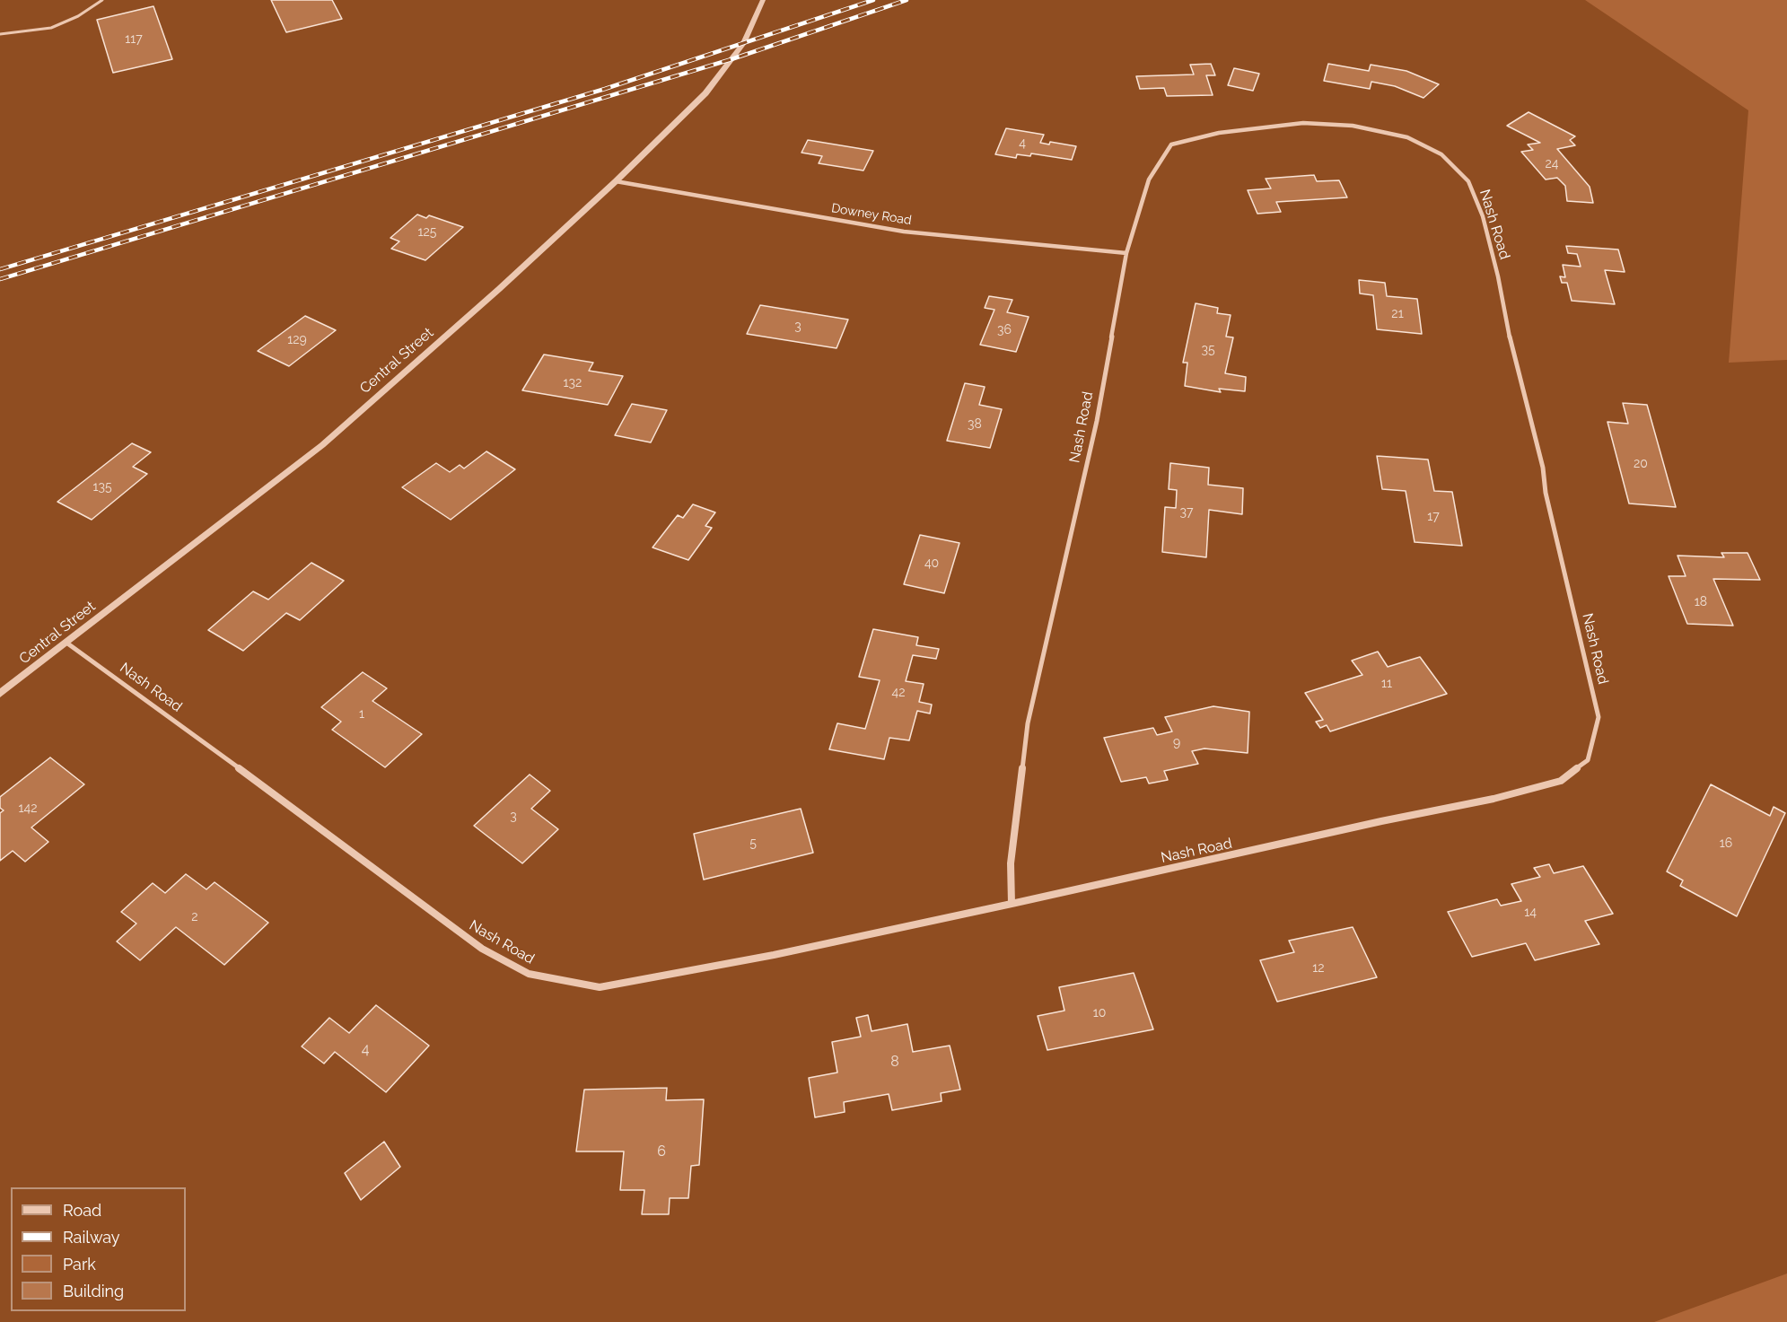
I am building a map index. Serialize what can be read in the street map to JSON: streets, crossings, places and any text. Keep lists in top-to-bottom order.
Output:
{
  "streets": {
    "street": ["Downey Road", "Nash Road", "Central Street"]
  },
  "crossings": [
    ["Downey Road", "Nash Road"],
    ["Downey Road", "Central Street"],
    ["Nash Road", "Central Street"]
  ],
  "house_numbers": [
    "117",
    "4",
    "24",
    "125",
    "21",
    "3",
    "36",
    "129",
    "35",
    "132",
    "38",
    "20",
    "135",
    "37",
    "17",
    "40",
    "18",
    "11",
    "42",
    "1",
    "9",
    "142",
    "3",
    "5",
    "16",
    "14",
    "2",
    "12",
    "10",
    "4",
    "8",
    "6"
  ],
  "legend": [
    "Road",
    "Railway",
    "Park",
    "Building"
  ]
}
